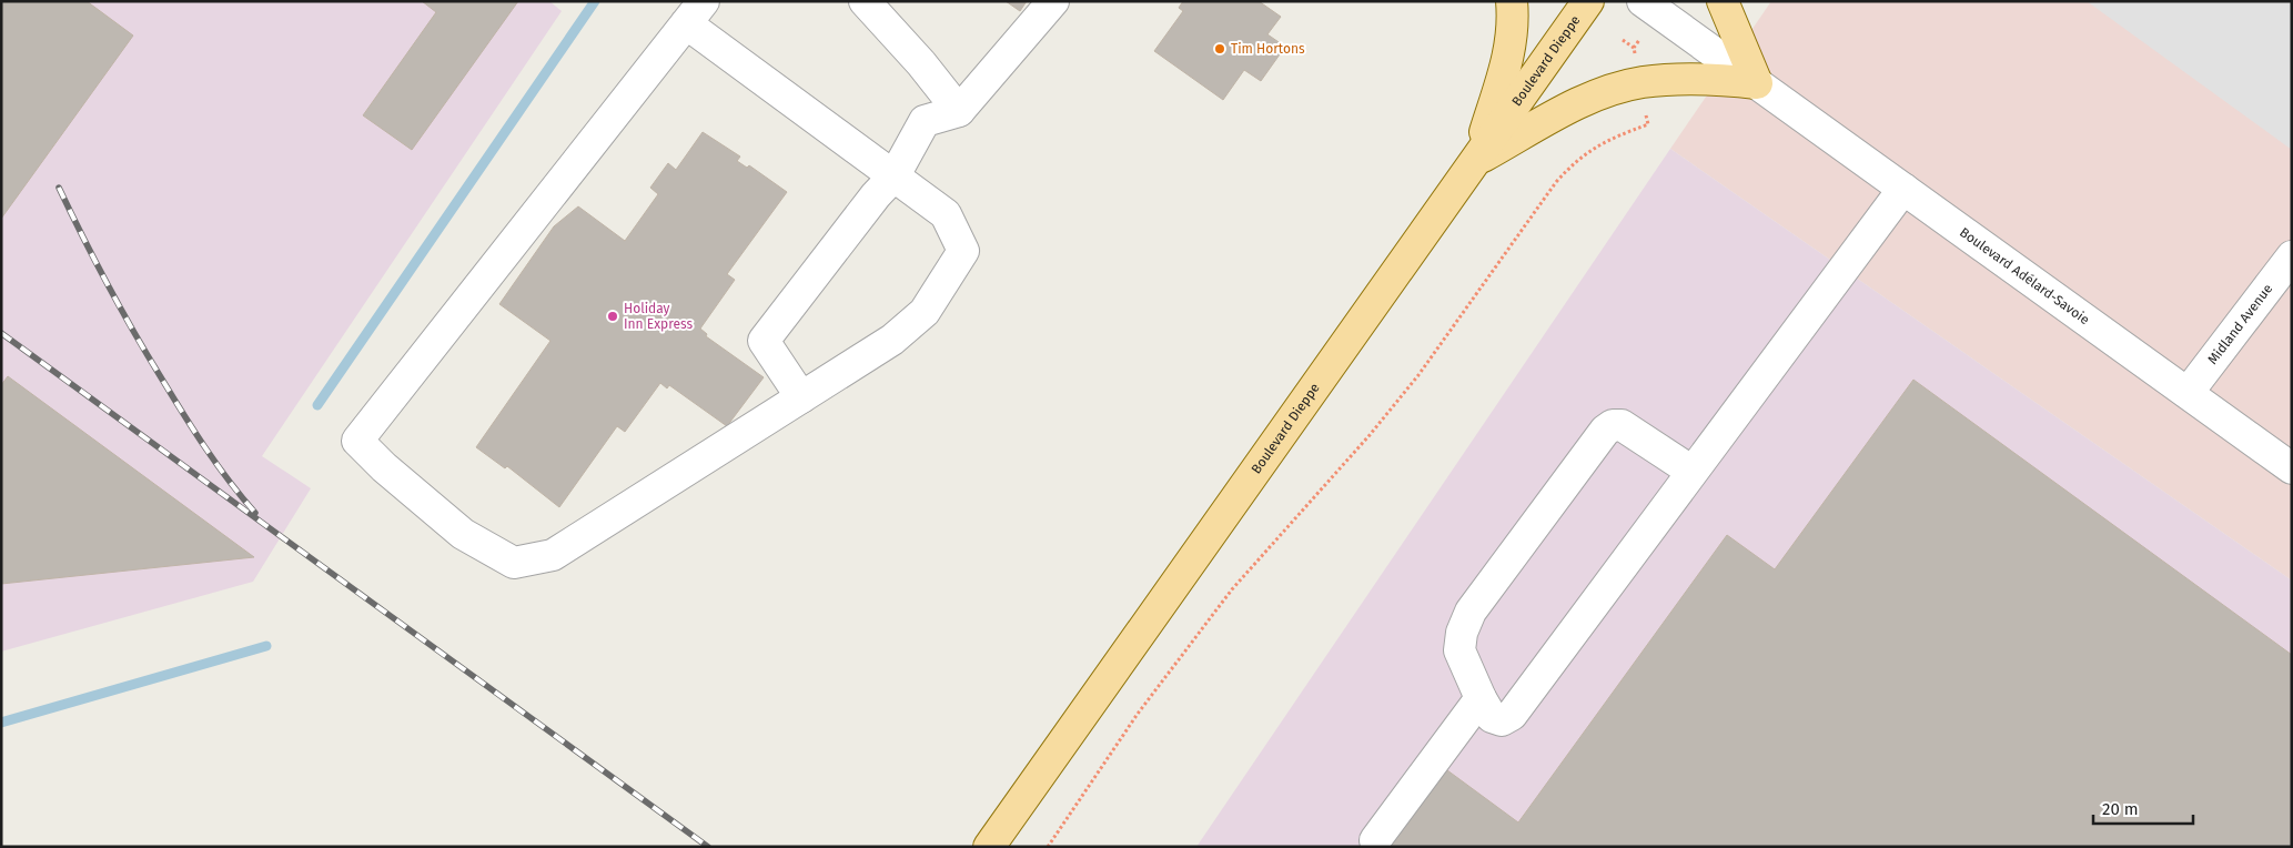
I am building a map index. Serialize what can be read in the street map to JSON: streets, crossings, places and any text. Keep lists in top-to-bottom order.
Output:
{
  "streets": {
    "main road": ["Boulevard Dieppe"],
    "street": ["Boulevard Adélard-Savoie", "Midland Avenue"]
  },
  "crossings": [
    ["Boulevard Adélard-Savoie", "Midland Avenue"]
  ],
  "places": ["Tim Hortons", "Holiday Inn Express"],
  "scale_bar": "20 m"
}
